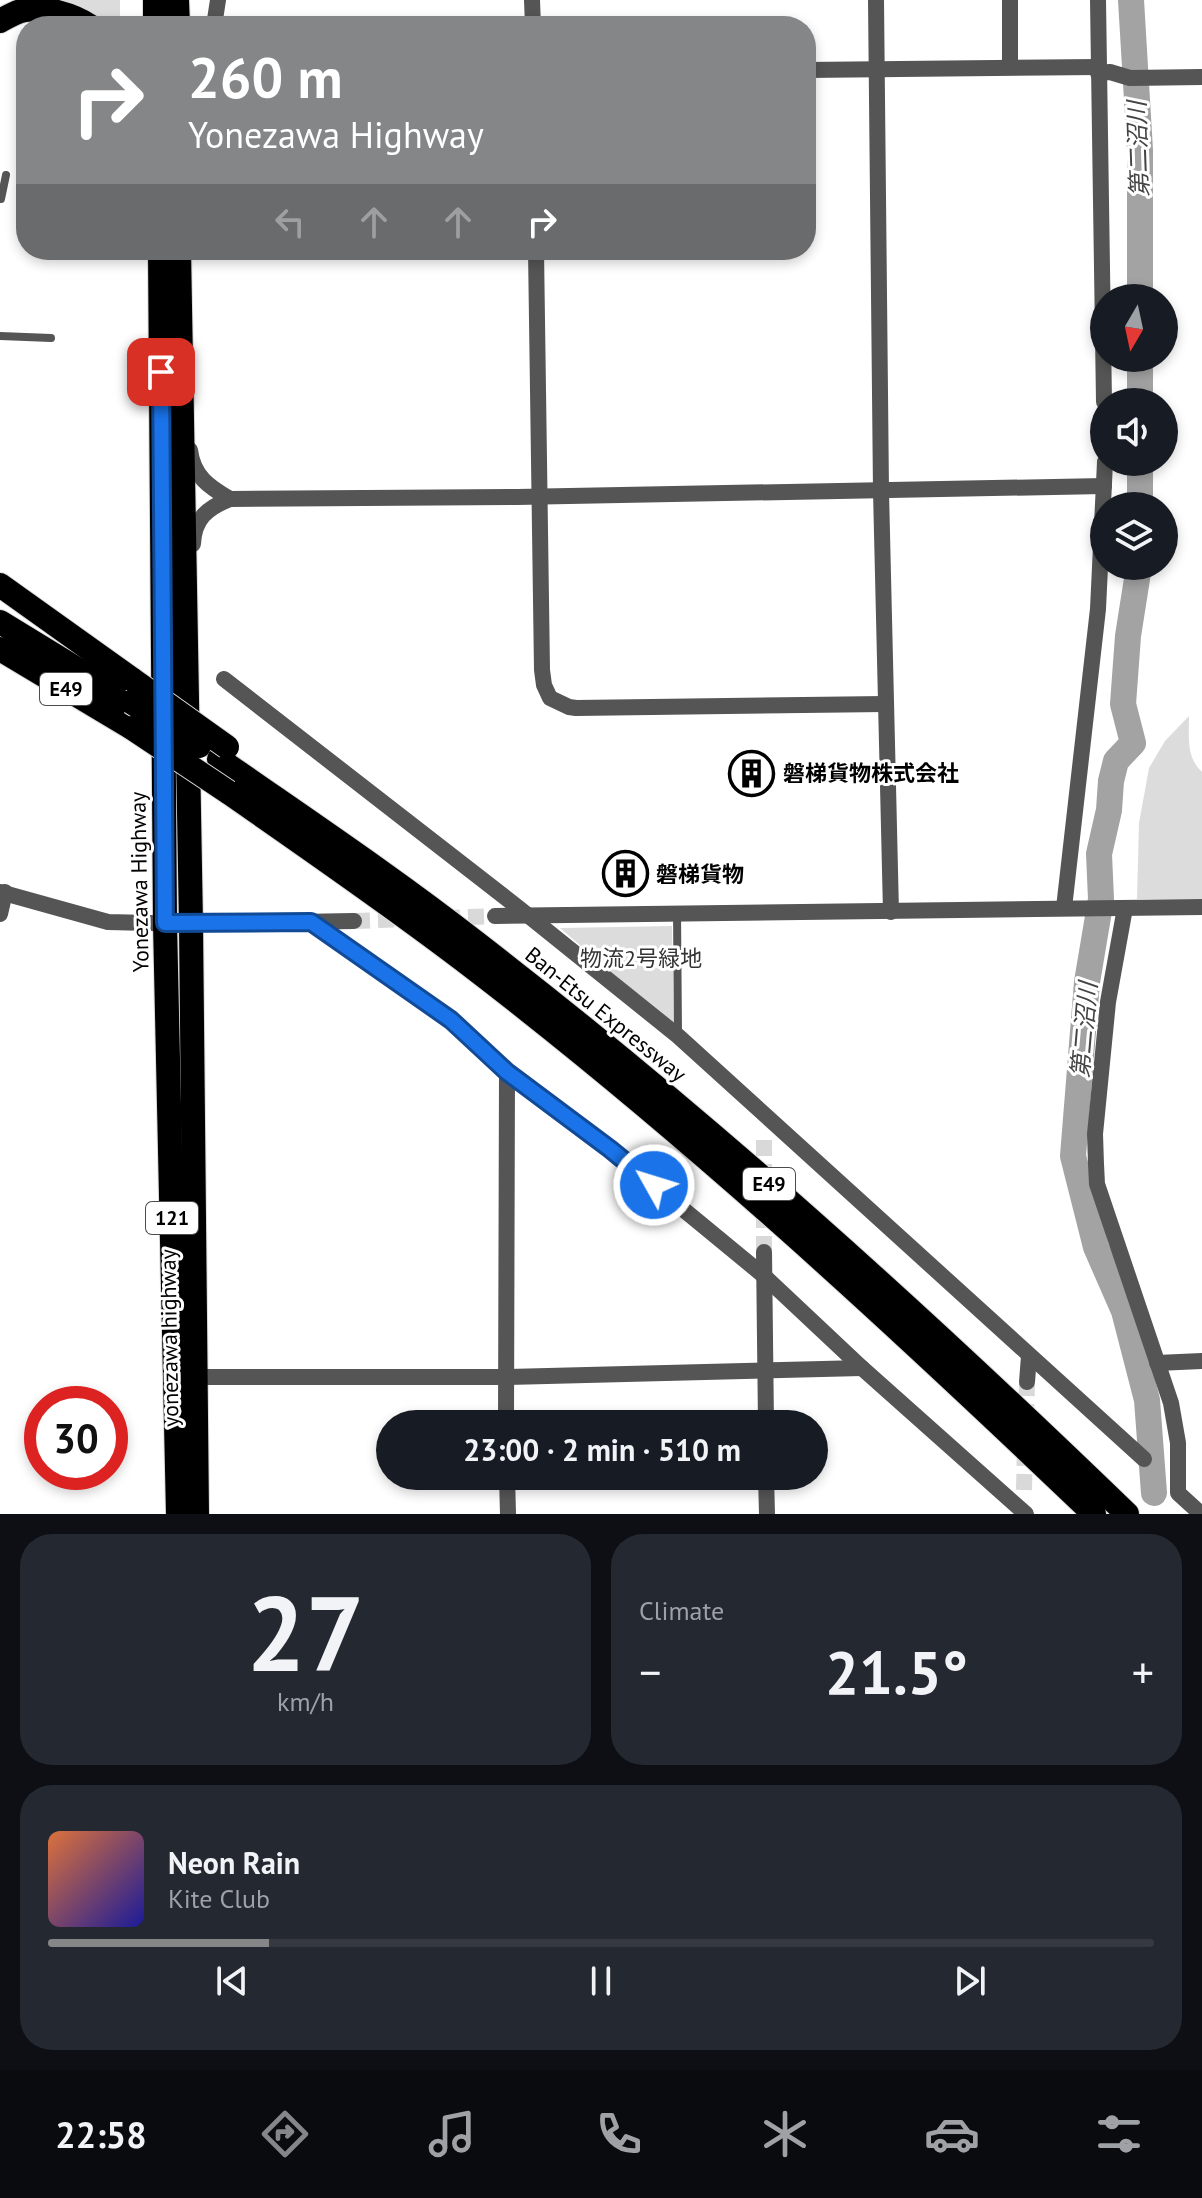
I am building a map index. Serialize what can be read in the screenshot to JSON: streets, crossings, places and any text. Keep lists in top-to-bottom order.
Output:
{
  "streets": {
    "highway": [
      "E49",
      "Yonezawa Highway",
      "Ban-Etsu Expressway",
      "121",
      "yonezawa highway"
    ]
  },
  "water": ["第二沼川"],
  "parks": ["物流2号緑地"],
  "places": {
    "building": ["磐梯貨物株式会社", "磐梯貨物"]
  },
  "north": "bottom",
  "page": {
    "turn": ["260 m", "Yonezawa Highway"],
    "limit": "30",
    "trip": "23:00 · 2 min · 510 m",
    "tile": [
      ["27", "km/h"],
      "Climate"
    ],
    "heat": ["−", "21.5°", "+"],
    "song": ["Neon Rain", "Kite Club"],
    "tabs": "22:58"
  }
}
